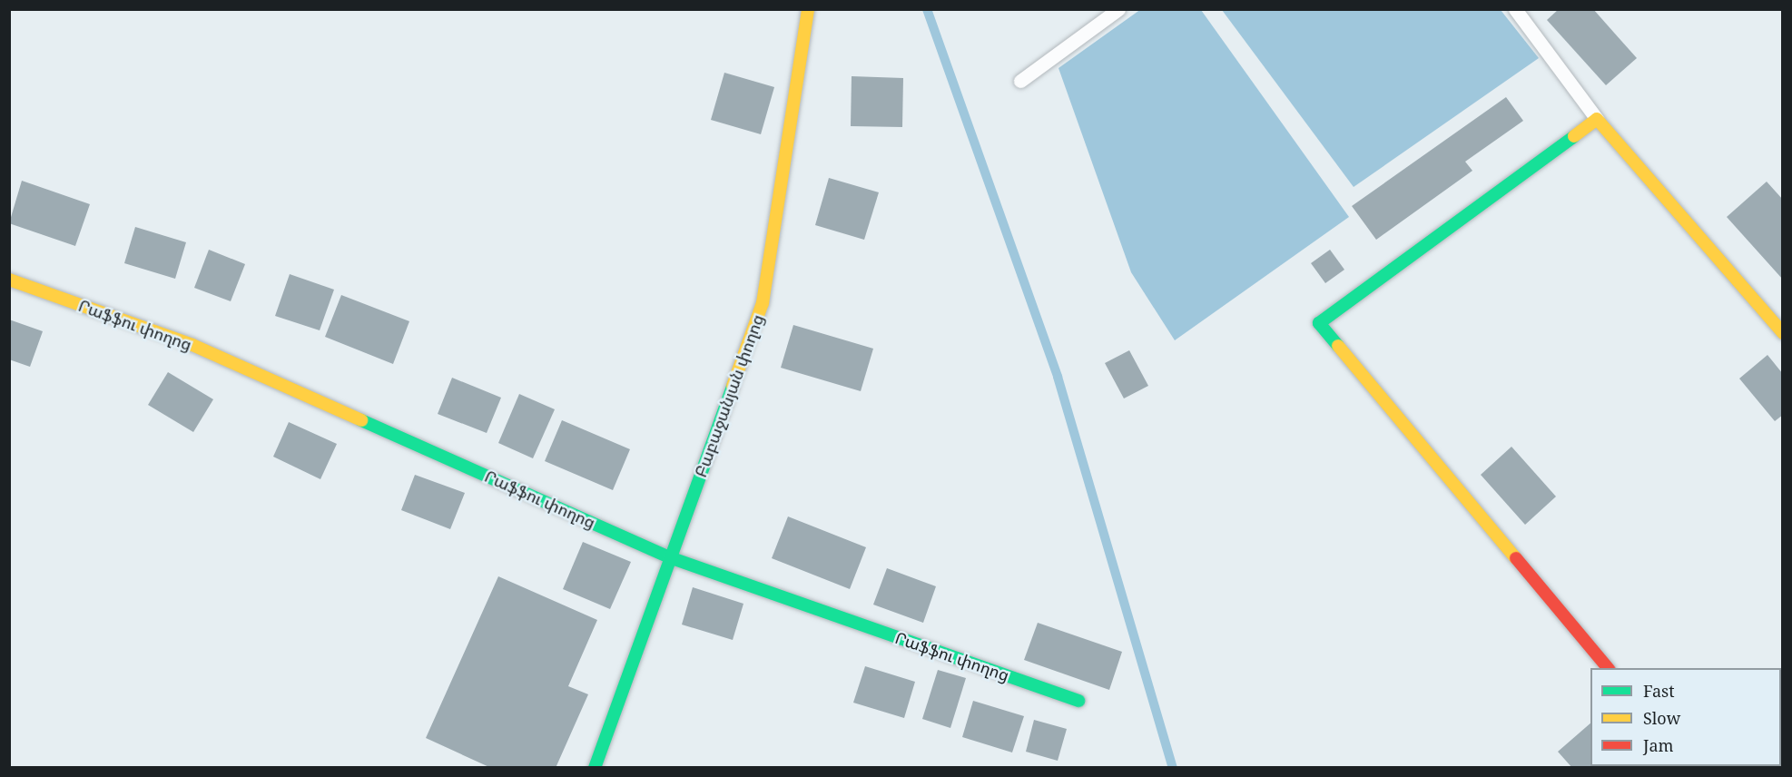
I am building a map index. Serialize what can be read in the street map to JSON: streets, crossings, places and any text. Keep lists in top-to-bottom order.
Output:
{
  "streets": {
    "street": ["Րաֆֆու փողոց", "Բաբաջանյան փողոց"]
  },
  "crossings": [
    ["Րաֆֆու փողոց", "Բաբաջանյան փողոց"]
  ],
  "legend": ["Fast", "Slow", "Jam"]
}
